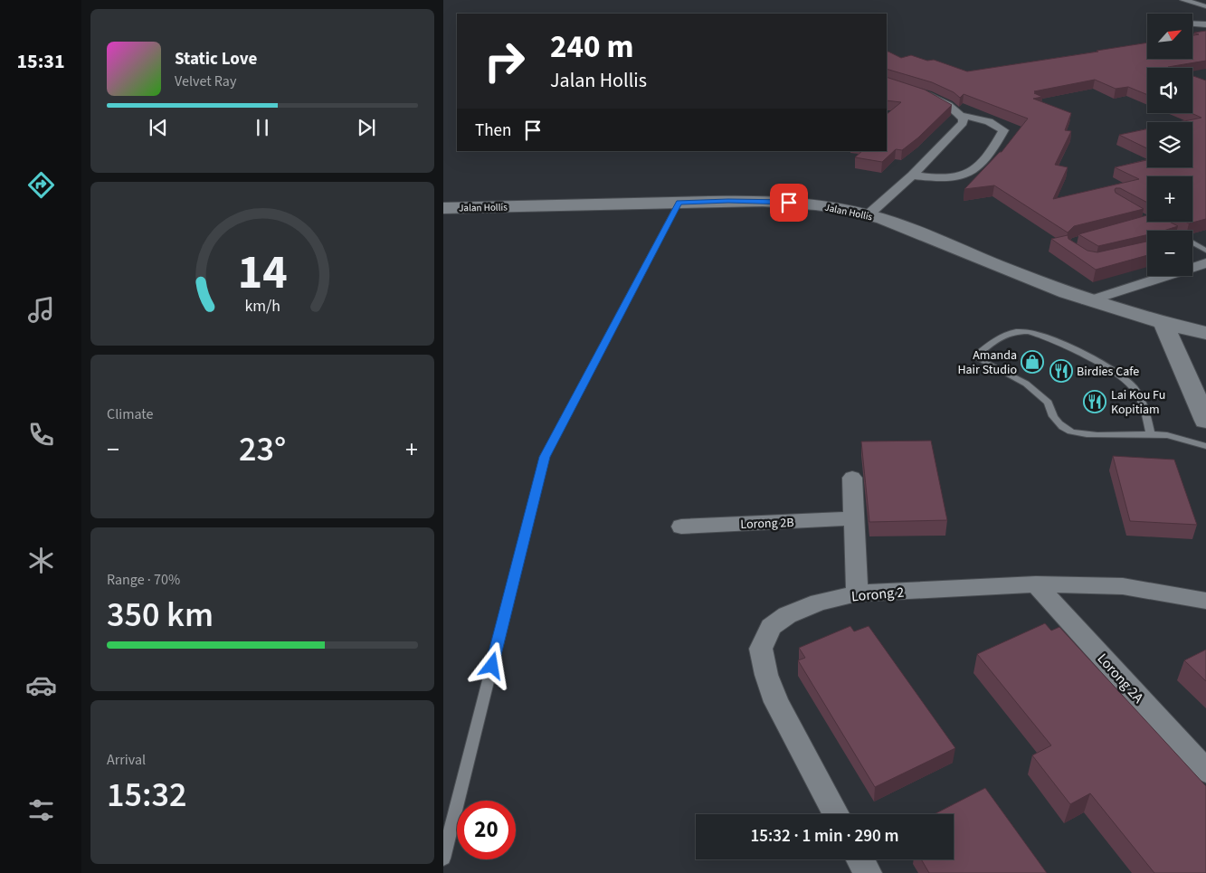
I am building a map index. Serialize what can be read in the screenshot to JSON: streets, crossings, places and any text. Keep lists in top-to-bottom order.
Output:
{
  "streets": {
    "main road": ["Jalan Hollis"],
    "street": ["Lorong 2B", "Lorong 2", "Lorong 2A"]
  },
  "crossings": [
    ["Lorong 2", "Lorong 2A"]
  ],
  "places": {
    "shop": ["Amanda Hair Studio"],
    "restaurant": ["Birdies Cafe", "Lai Kou Fu Kopitiam"]
  },
  "north": "top right",
  "page": {
    "tabs": "15:31",
    "map_buttons": ["+", "−"],
    "turn": ["240 m", "Jalan Hollis"],
    "song": ["Static Love", "Velvet Ray"],
    "then": "Then",
    "tile": [
      "Climate",
      ["Range · 70%", "350 km"],
      ["Arrival", "15:32"]
    ],
    "heat": ["−", "23°", "+"],
    "limit": "20",
    "trip": "15:32 · 1 min · 290 m",
    "gauge": ["14", "km/h"]
  }
}
